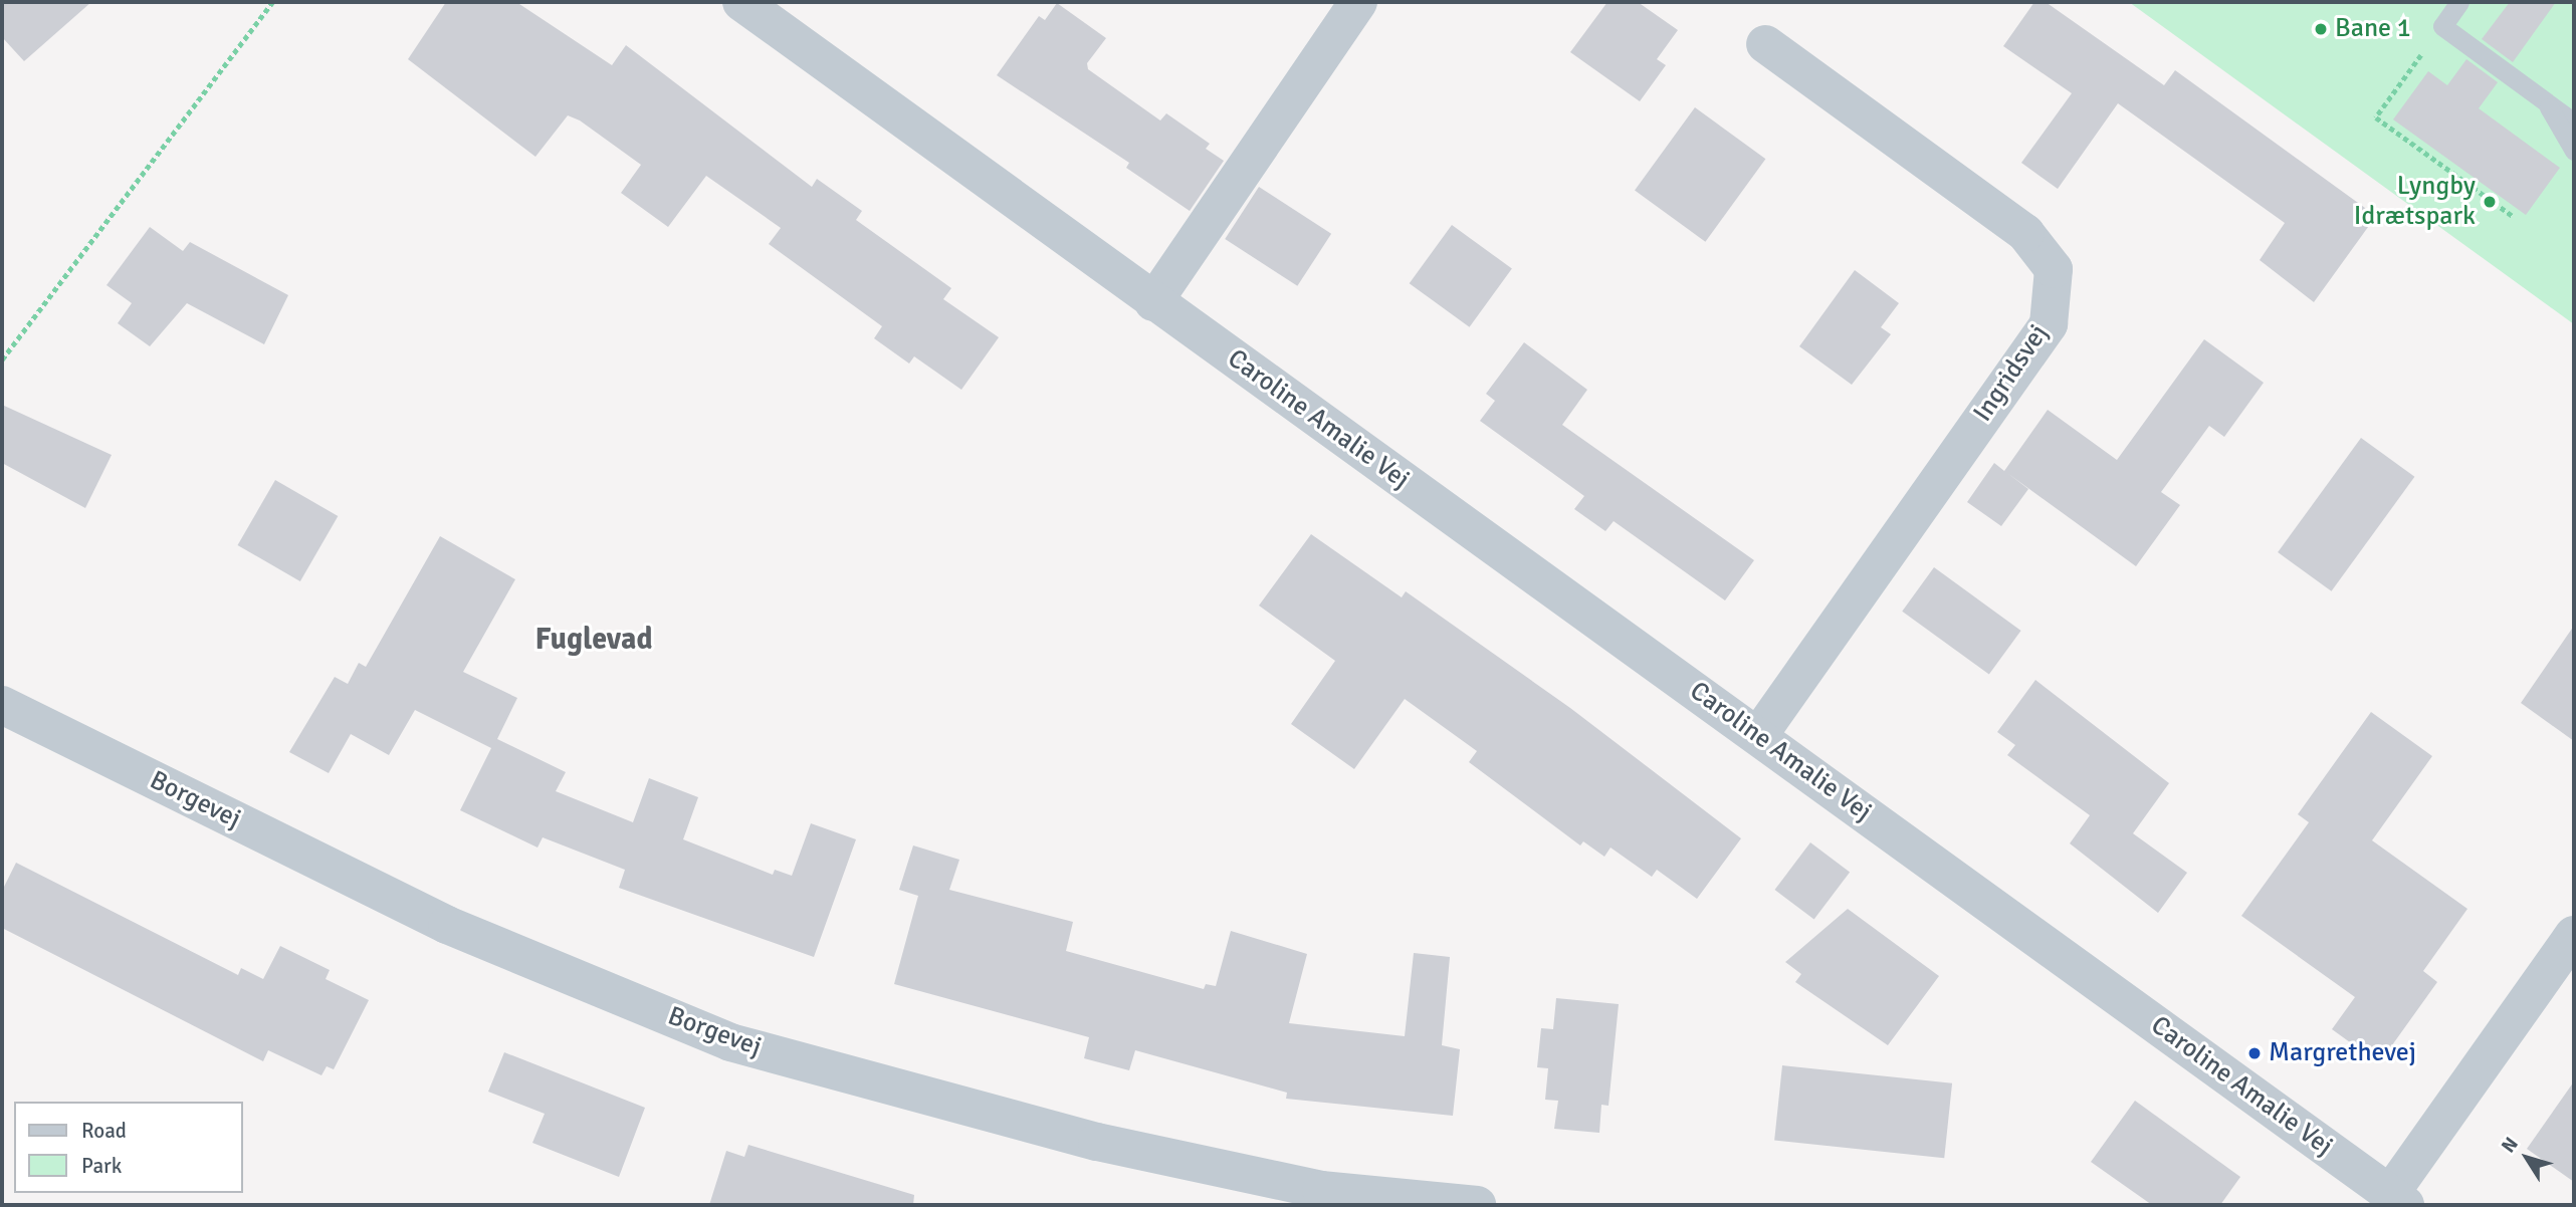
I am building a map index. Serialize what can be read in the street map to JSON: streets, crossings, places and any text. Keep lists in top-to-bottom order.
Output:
{
  "streets": {
    "street": ["Ingridsvej", "Caroline Amalie Vej", "Borgevej"]
  },
  "crossings": [
    ["Ingridsvej", "Caroline Amalie Vej"]
  ],
  "districts": ["Fuglevad"],
  "places": ["Bane 1", "Lyngby Idrætspark", "Margrethevej"],
  "legend": ["Road", "Park"],
  "north": "top left"
}
